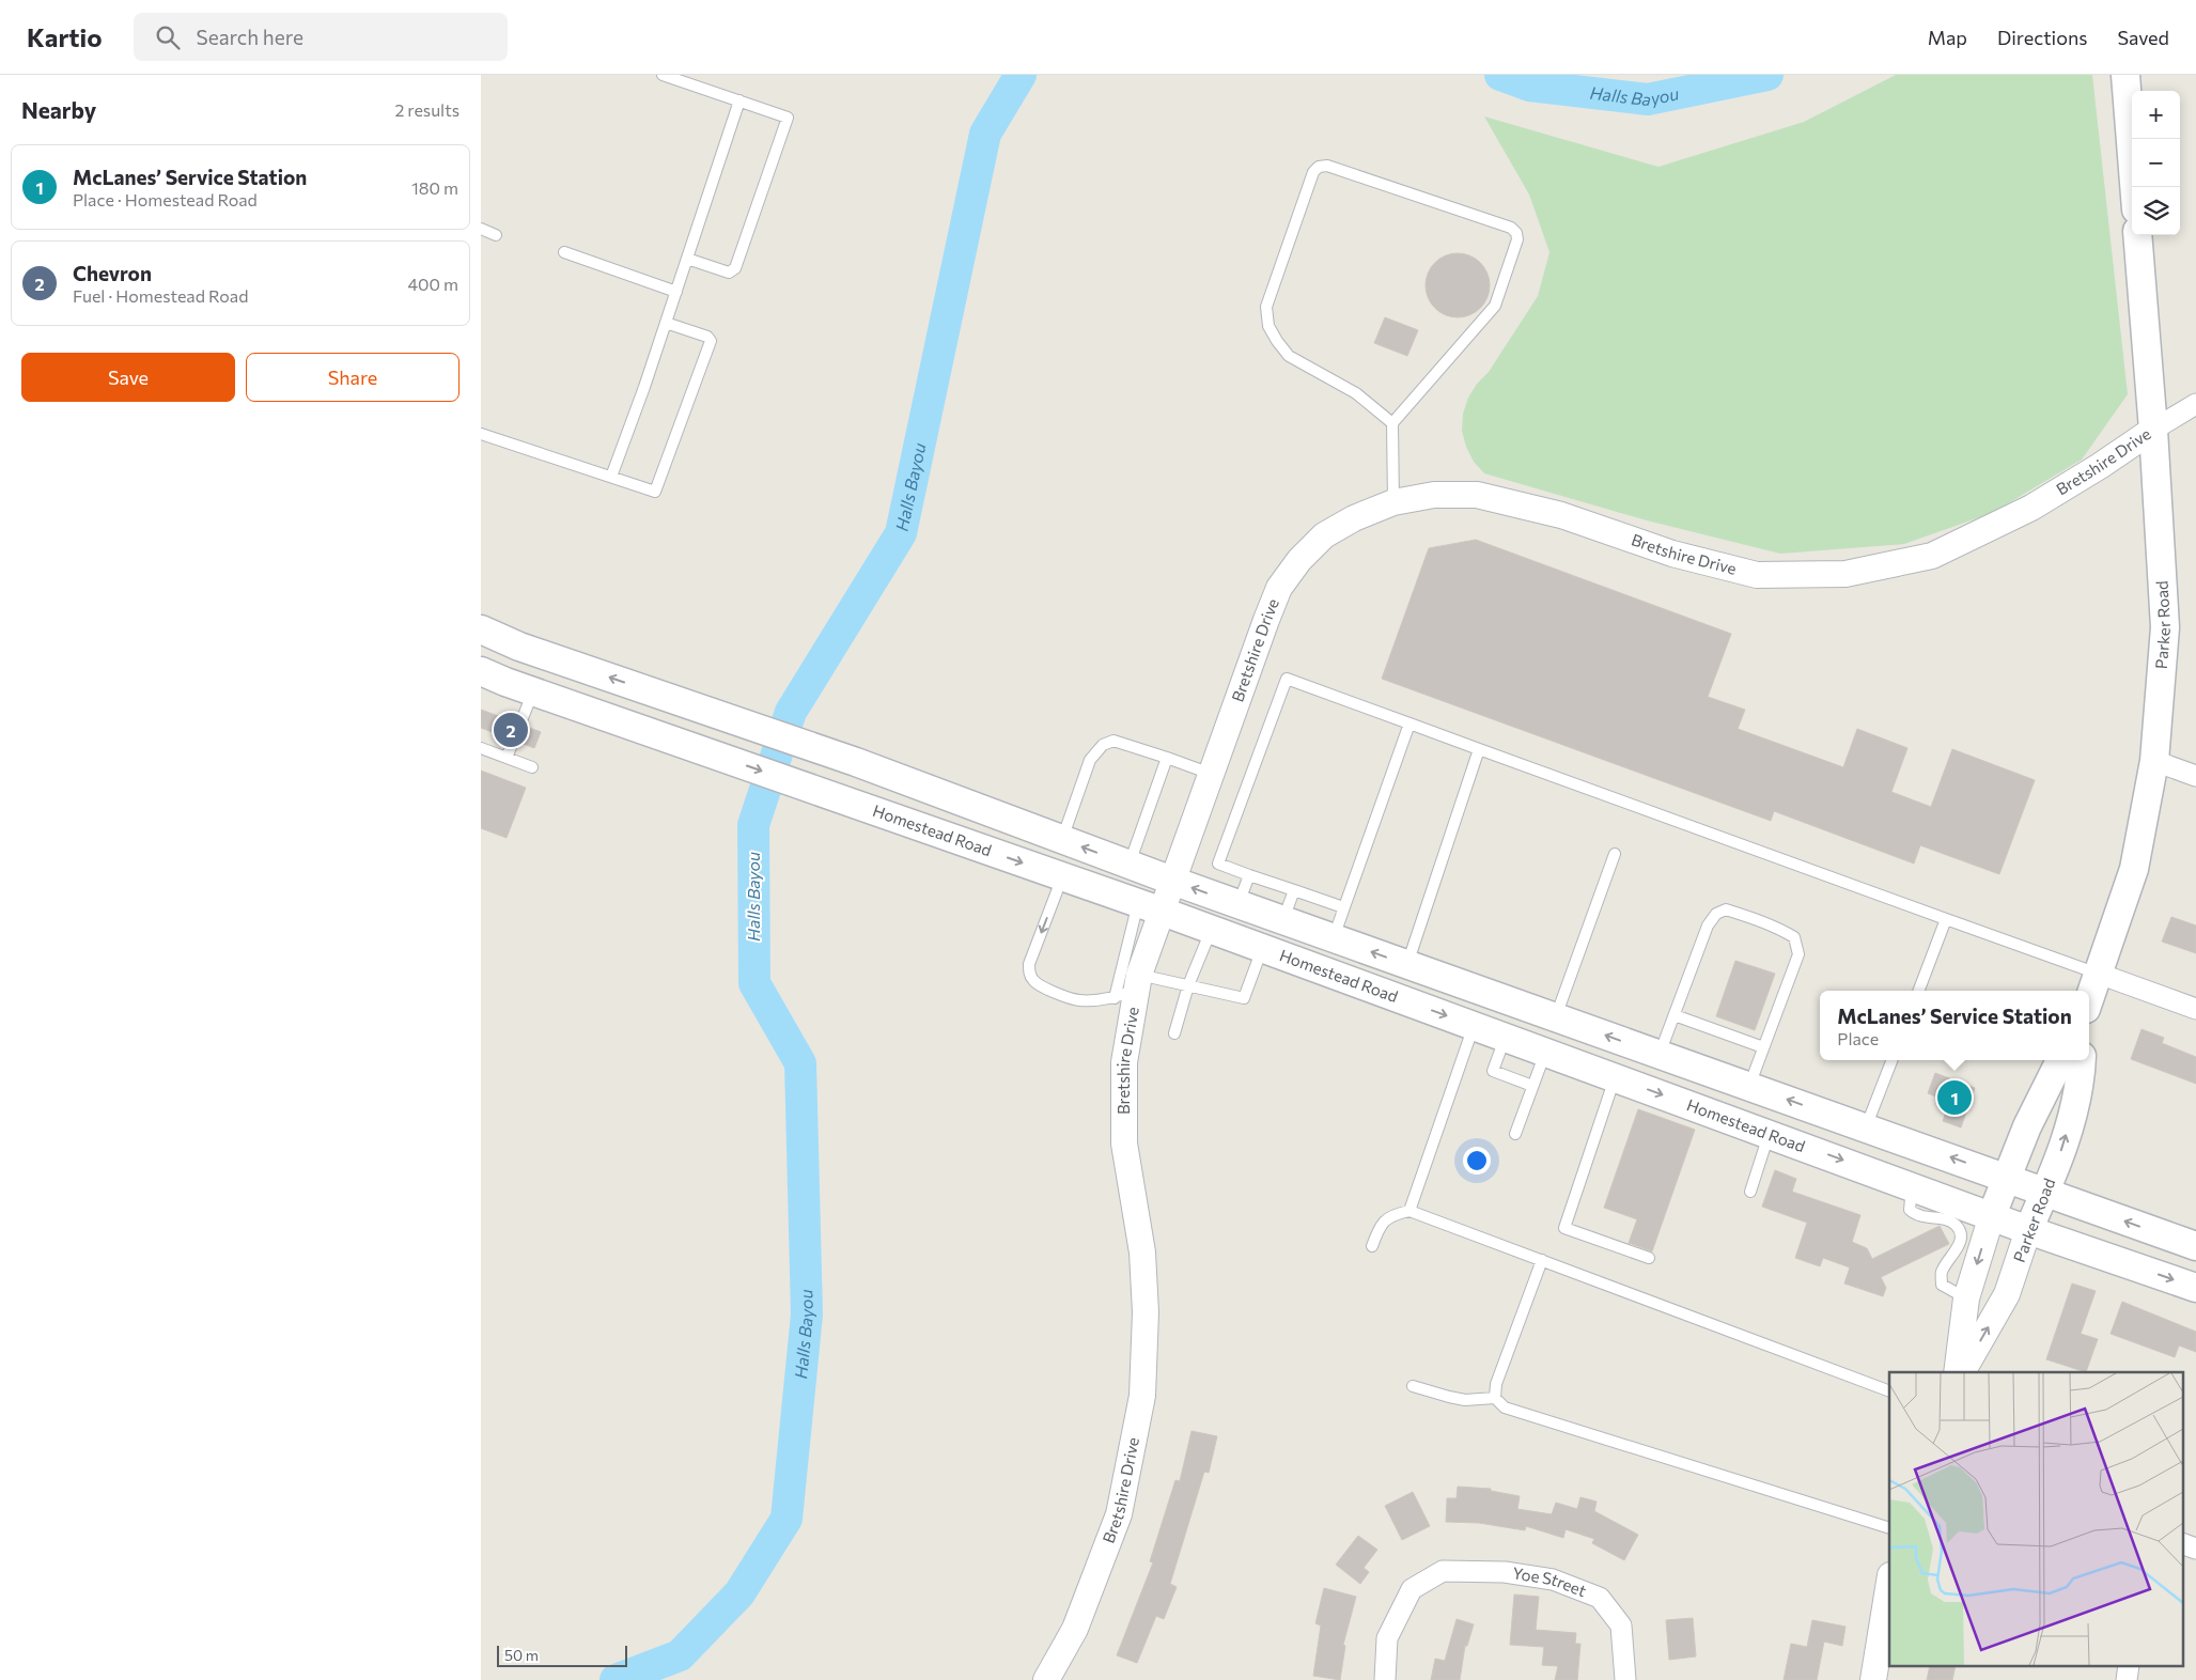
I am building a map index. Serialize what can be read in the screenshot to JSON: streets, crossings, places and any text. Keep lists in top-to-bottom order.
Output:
{
  "streets": {
    "main road": ["Parker Road", "Homestead Road"],
    "street": ["Bretshire Drive", "Yoe Street"]
  },
  "crossings": [
    ["Bretshire Drive", "Parker Road"],
    ["Bretshire Drive", "Homestead Road"],
    ["Parker Road", "Homestead Road"]
  ],
  "water": ["Halls Bayou"],
  "scale_bar": "50 m",
  "page": {
    "header": "Kartio",
    "search": "Search here",
    "nav": ["Map", "Directions", "Saved"],
    "heading": ["Nearby", "2 results"],
    "map_buttons": ["+", "−"],
    "list": [
      {
        "mark": "1",
        "name": "McLanes’ Service Station",
        "note": "Place · Homestead Road",
        "value": "180 m"
      },
      {
        "mark": "2",
        "name": "Chevron",
        "note": "Fuel · Homestead Road",
        "value": "400 m"
      }
    ],
    "buttons": ["Save", "Share"],
    "pins": ["2", "1"],
    "popup": ["McLanes’ Service Station", "Place"],
    "scale": "50 m"
  }
}
